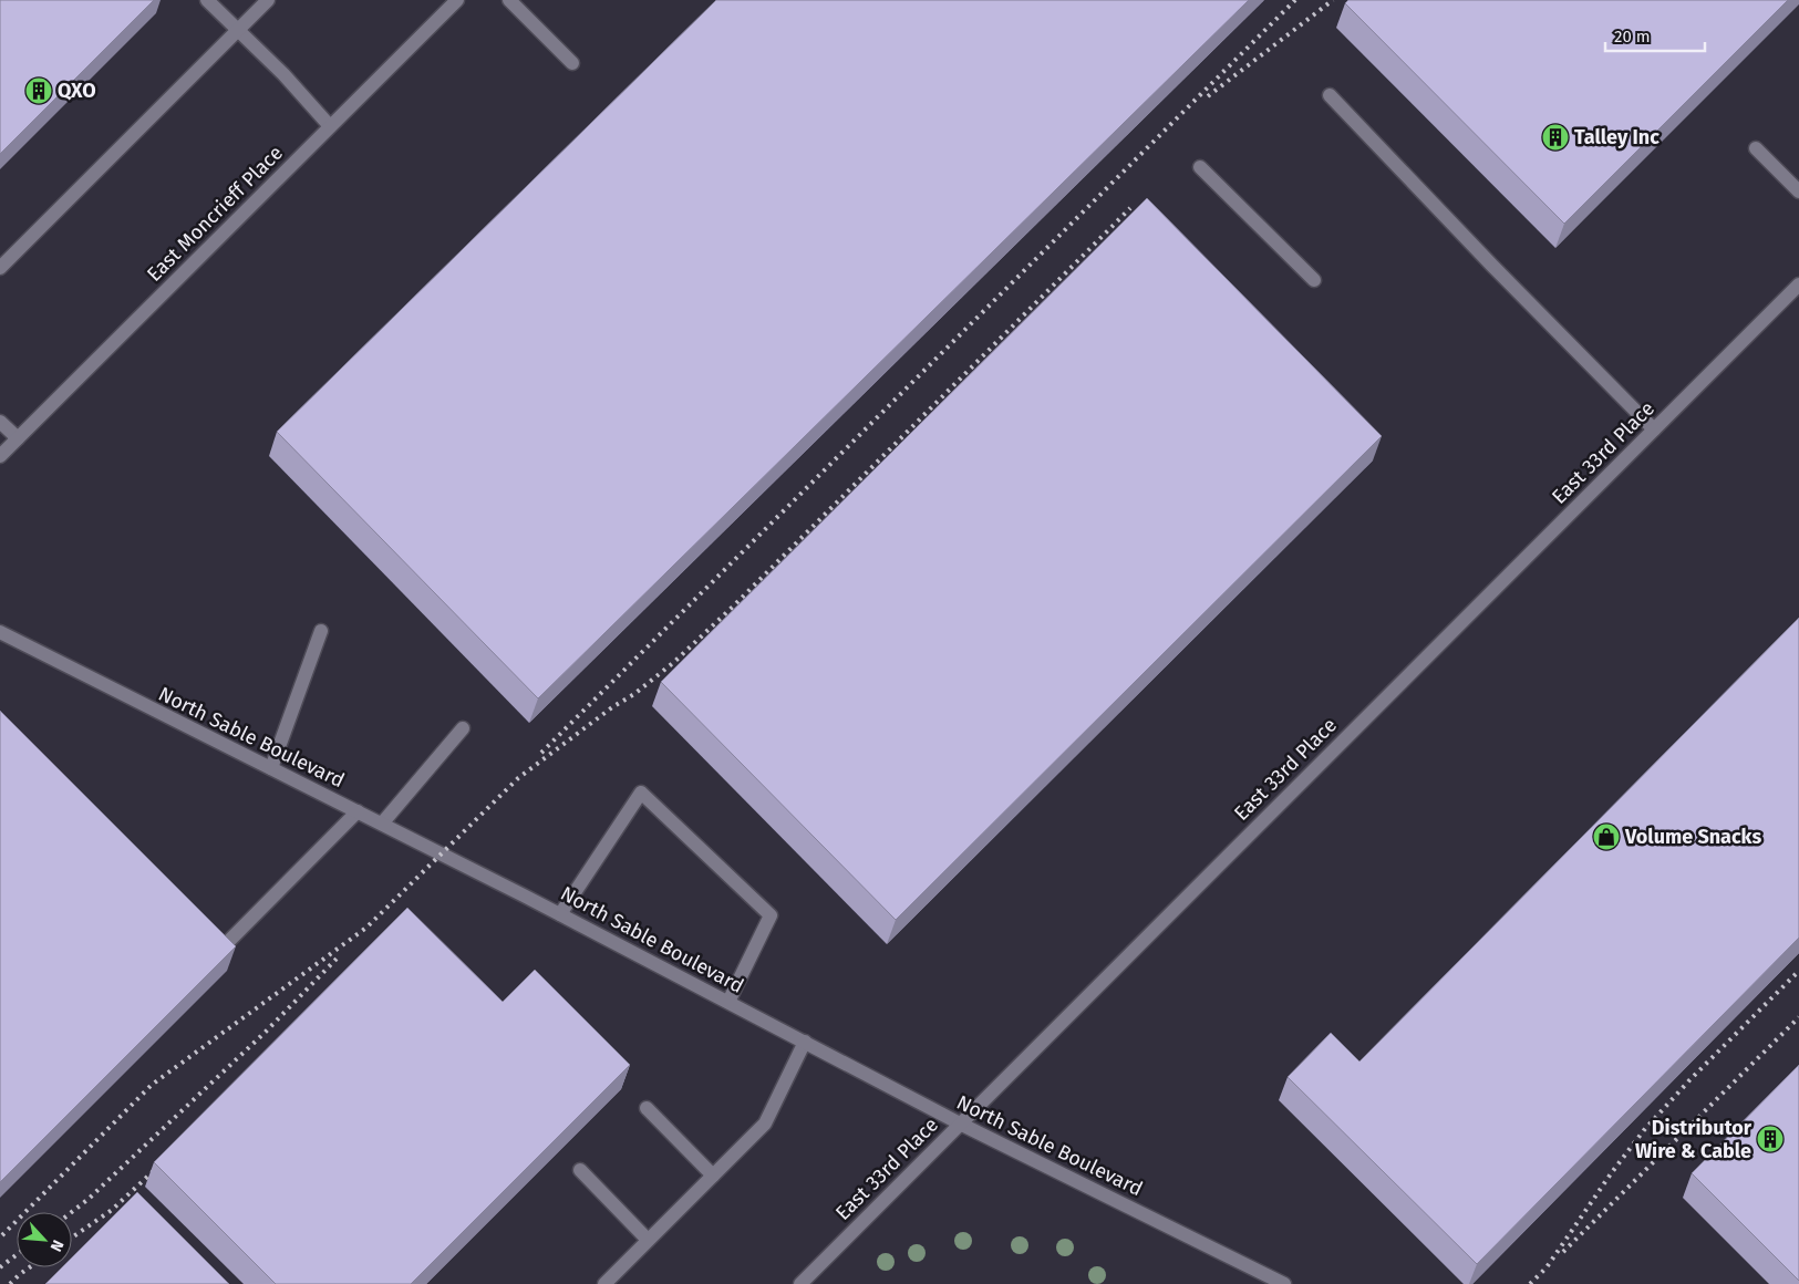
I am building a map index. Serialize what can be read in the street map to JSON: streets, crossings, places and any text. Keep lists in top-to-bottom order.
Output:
{
  "streets": {
    "street": ["East Moncrieff Place", "East 33rd Place", "North Sable Boulevard"]
  },
  "crossings": [
    ["East 33rd Place", "North Sable Boulevard"]
  ],
  "places": {
    "building": ["QXO", "Talley Inc", "Distributor Wire & Cable"],
    "shop": ["Volume Snacks"]
  },
  "scale_bar": "20 m",
  "north": "bottom right"
}
